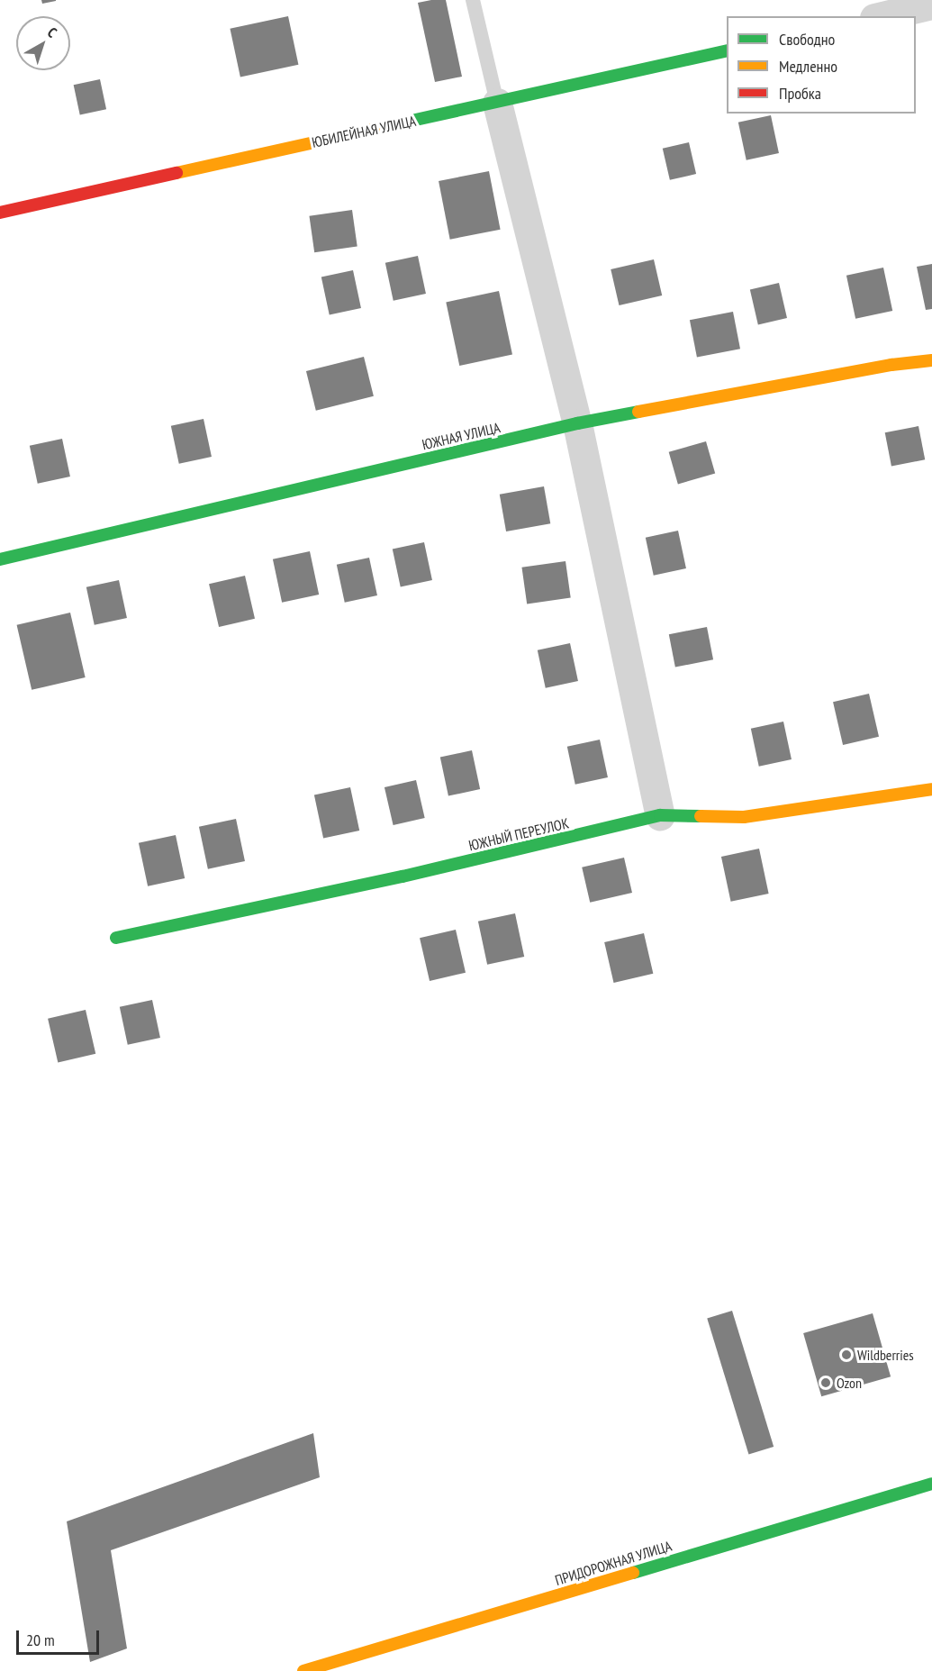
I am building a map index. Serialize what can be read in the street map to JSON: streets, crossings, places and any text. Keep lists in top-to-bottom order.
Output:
{
  "streets": {
    "street": [
      "ЮБИЛЕЙНАЯ УЛИЦА",
      "ЮЖНАЯ УЛИЦА",
      "ЮЖНЫЙ ПЕРЕУЛОК",
      "ПРИДОРОЖНАЯ УЛИЦА"
    ]
  },
  "places": ["Wildberries", "Ozon"],
  "legend": ["Свободно", "Медленно", "Пробка"],
  "scale_bar": "20 m",
  "north": "top right"
}
